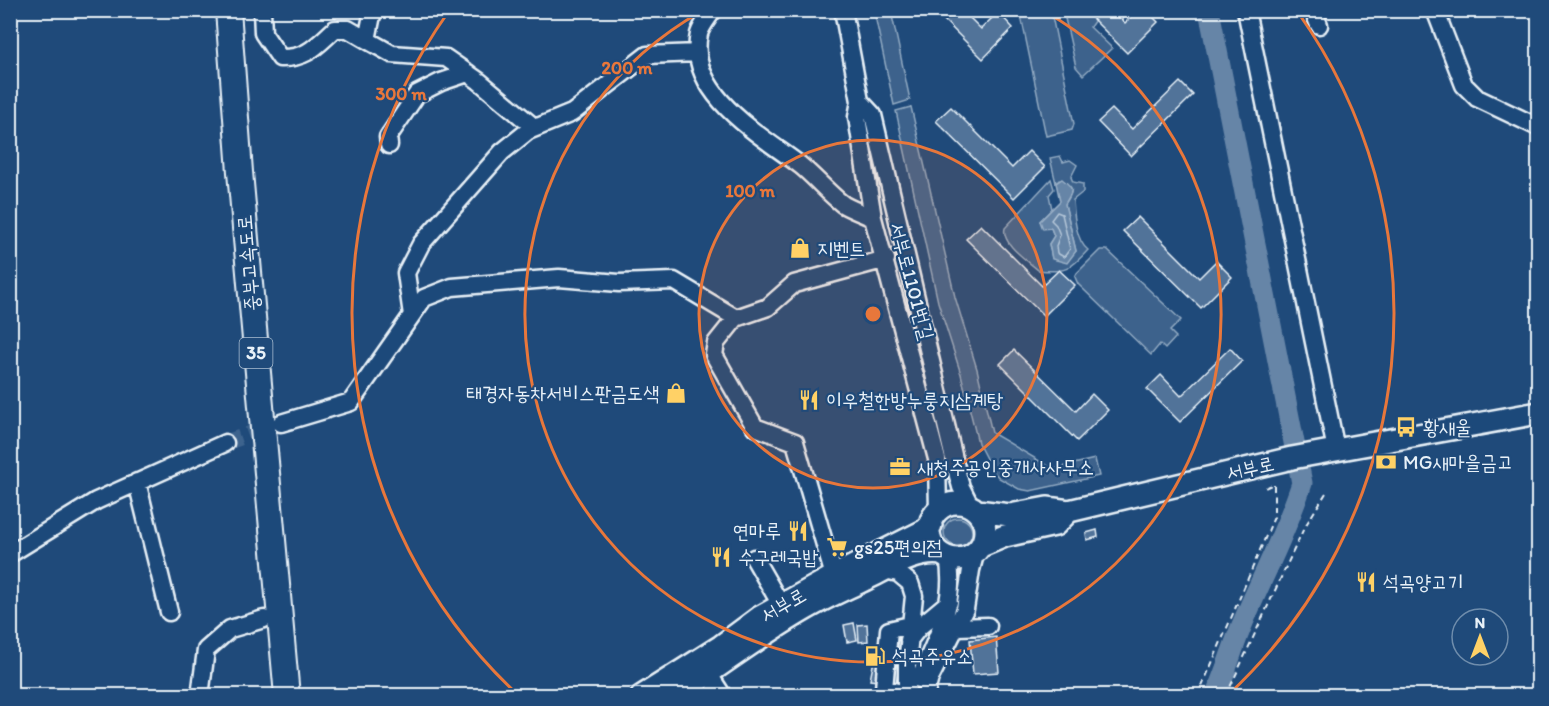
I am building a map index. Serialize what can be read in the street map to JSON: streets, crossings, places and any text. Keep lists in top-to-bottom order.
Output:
{
  "streets": {
    "highway": ["중부고속도로", "35"],
    "main road": ["서부로"],
    "street": ["서부로1101번길"]
  },
  "crossings": [
    ["서부로1101번길", "서부로"]
  ],
  "places": {
    "shop": ["지벤트", "태경자동차서비스판금도색"],
    "restaurant": [
      "이우철한방누룽지삼계탕",
      "연마루",
      "수구레국밥",
      "석곡양고기"
    ],
    "bus stop": ["황새울"],
    "bank": ["MG새마을금고"],
    "office": ["새청주공인중개사사무소"],
    "supermarket": ["gs25편의점"],
    "fuel station": ["석곡주유소"]
  },
  "north": "top",
  "rings": ["200 m", "300 m", "100 m"]
}
